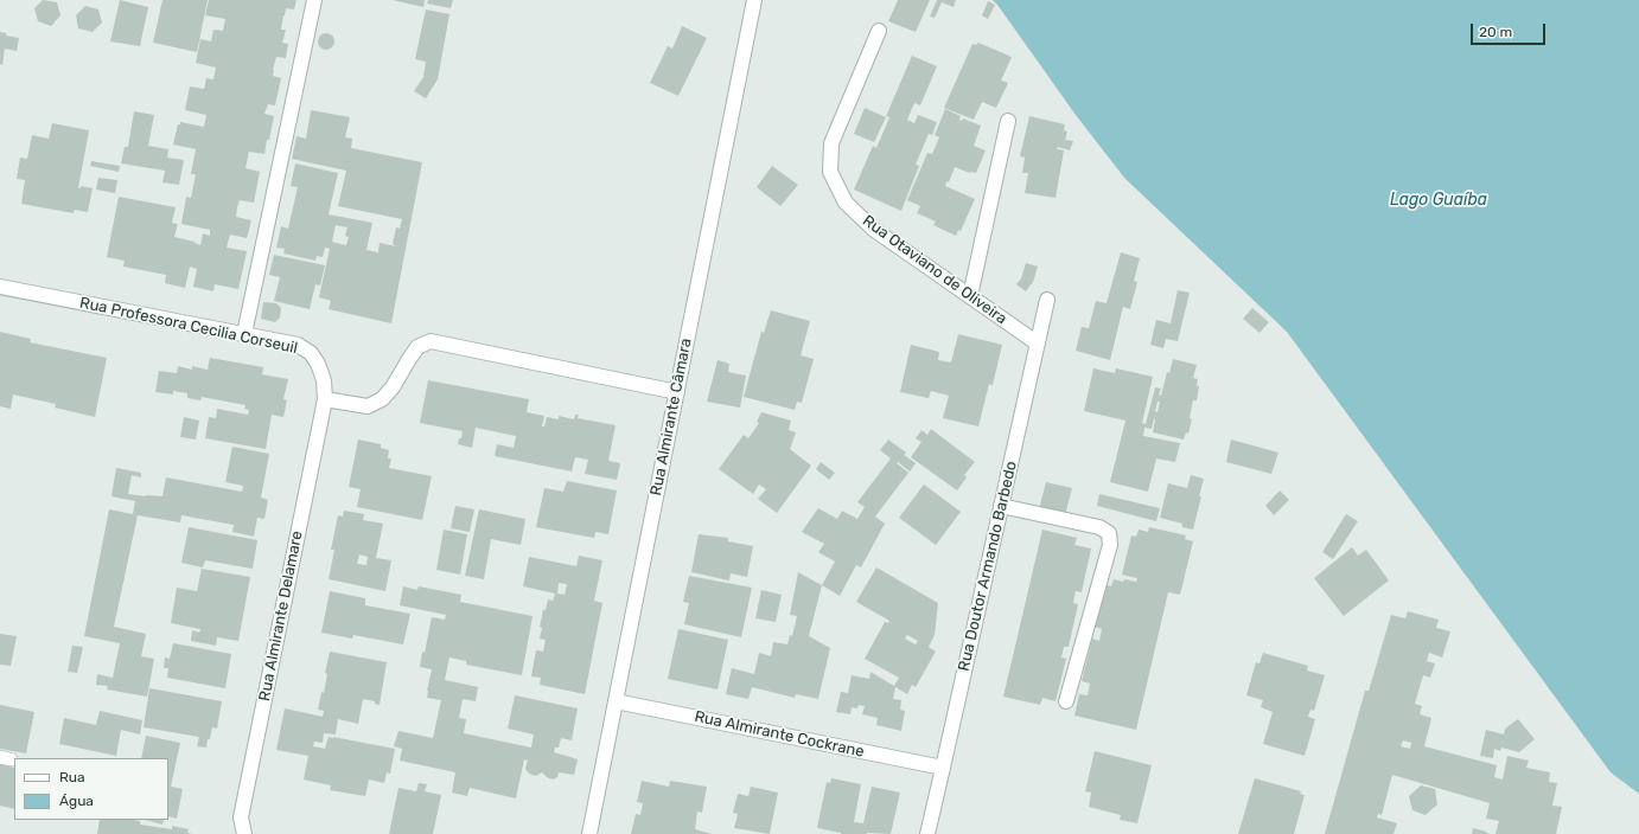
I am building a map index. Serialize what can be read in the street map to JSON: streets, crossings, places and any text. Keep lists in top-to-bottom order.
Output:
{
  "streets": {
    "street": [
      "Rua Otaviano de Oliveira",
      "Rua Professora Cecilia Corseuil",
      "Rua Almirante Câmara",
      "Rua Doutor Armando Barbedo",
      "Rua Almirante Delamare",
      "Rua Almirante Cockrane"
    ]
  },
  "crossings": [
    ["Rua Otaviano de Oliveira", "Rua Doutor Armando Barbedo"],
    ["Rua Professora Cecilia Corseuil", "Rua Almirante Delamare"],
    ["Rua Almirante Câmara", "Rua Almirante Cockrane"],
    ["Rua Doutor Armando Barbedo", "Rua Almirante Cockrane"]
  ],
  "water": ["Lago Guaíba"],
  "legend": ["Rua", "Água"],
  "scale_bar": "20 m"
}
